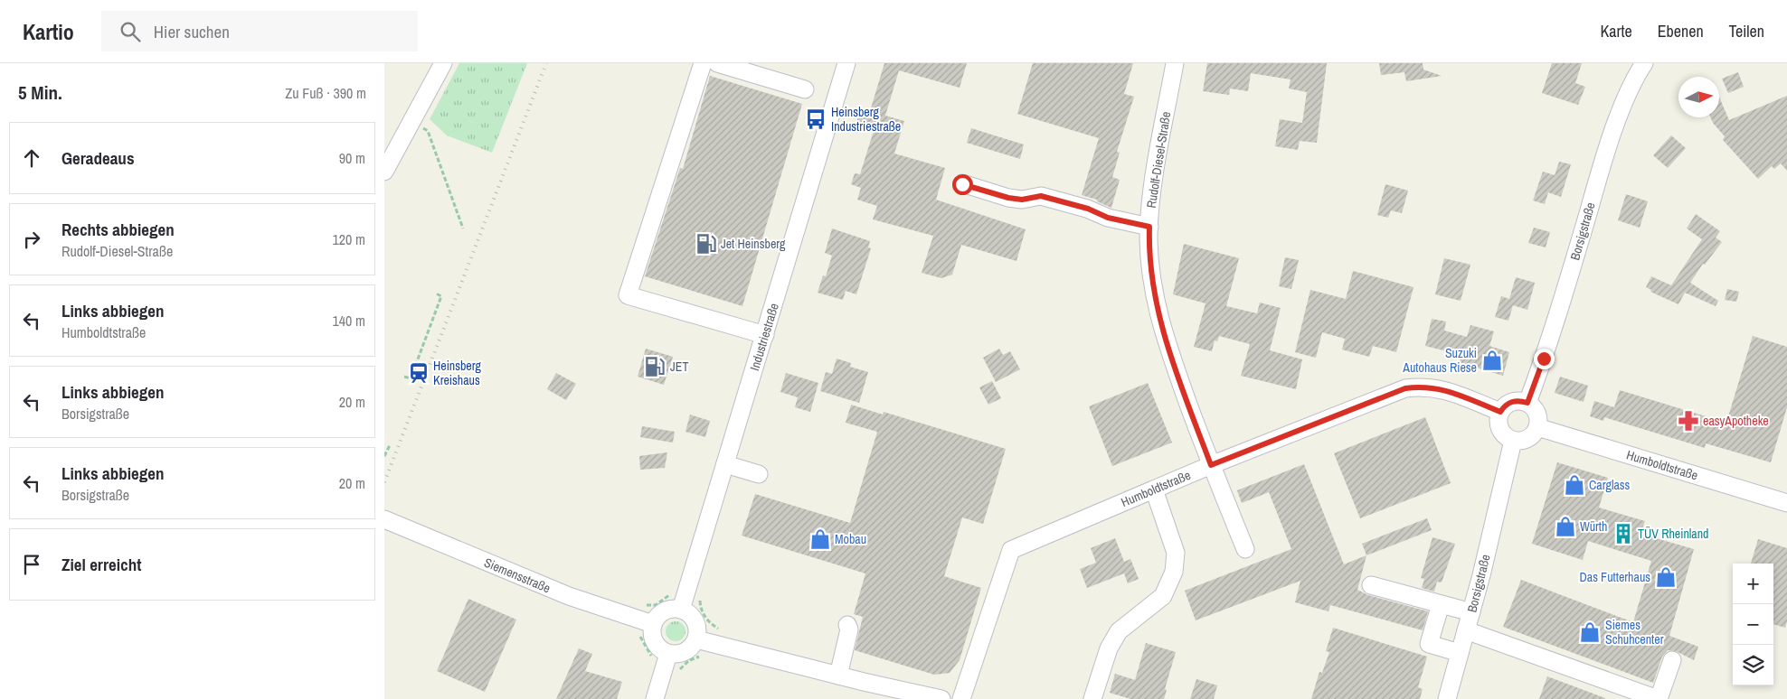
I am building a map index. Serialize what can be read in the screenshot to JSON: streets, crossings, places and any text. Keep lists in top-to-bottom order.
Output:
{
  "streets": {
    "street": [
      "Rudolf-Diesel-Straße",
      "Borsigstraße",
      "Industriestraße",
      "Humboldtstraße",
      "Siemensstraße"
    ]
  },
  "crossings": [
    ["Rudolf-Diesel-Straße", "Humboldtstraße"],
    ["Borsigstraße", "Humboldtstraße"],
    ["Industriestraße", "Siemensstraße"]
  ],
  "places": {
    "bus stop": ["Heinsberg Industriestraße"],
    "fuel station": ["Jet Heinsberg", "JET"],
    "shop": [
      "Suzuki Autohaus Riese",
      "Carglass",
      "Würth",
      "Mobau",
      "Das Futterhaus",
      "Siemes Schuhcenter"
    ],
    "station": ["Heinsberg Kreishaus"],
    "pharmacy": ["easyApotheke"],
    "building": ["TÜV Rheinland"]
  },
  "north": "right",
  "page": {
    "header": "Kartio",
    "search": "Hier suchen",
    "nav": ["Karte", "Ebenen", "Teilen"],
    "heading": ["5 Min.", "Zu Fuß · 390 m"],
    "list": [
      ["Geradeaus", "90 m"],
      ["Rechts abbiegen", "Rudolf-Diesel-Straße", "120 m"],
      ["Links abbiegen", "Humboldtstraße", "140 m"],
      ["Links abbiegen", "Borsigstraße", "20 m"],
      ["Links abbiegen", "Borsigstraße", "20 m"],
      "Ziel erreicht"
    ],
    "map_buttons": ["+", "−"]
  }
}
